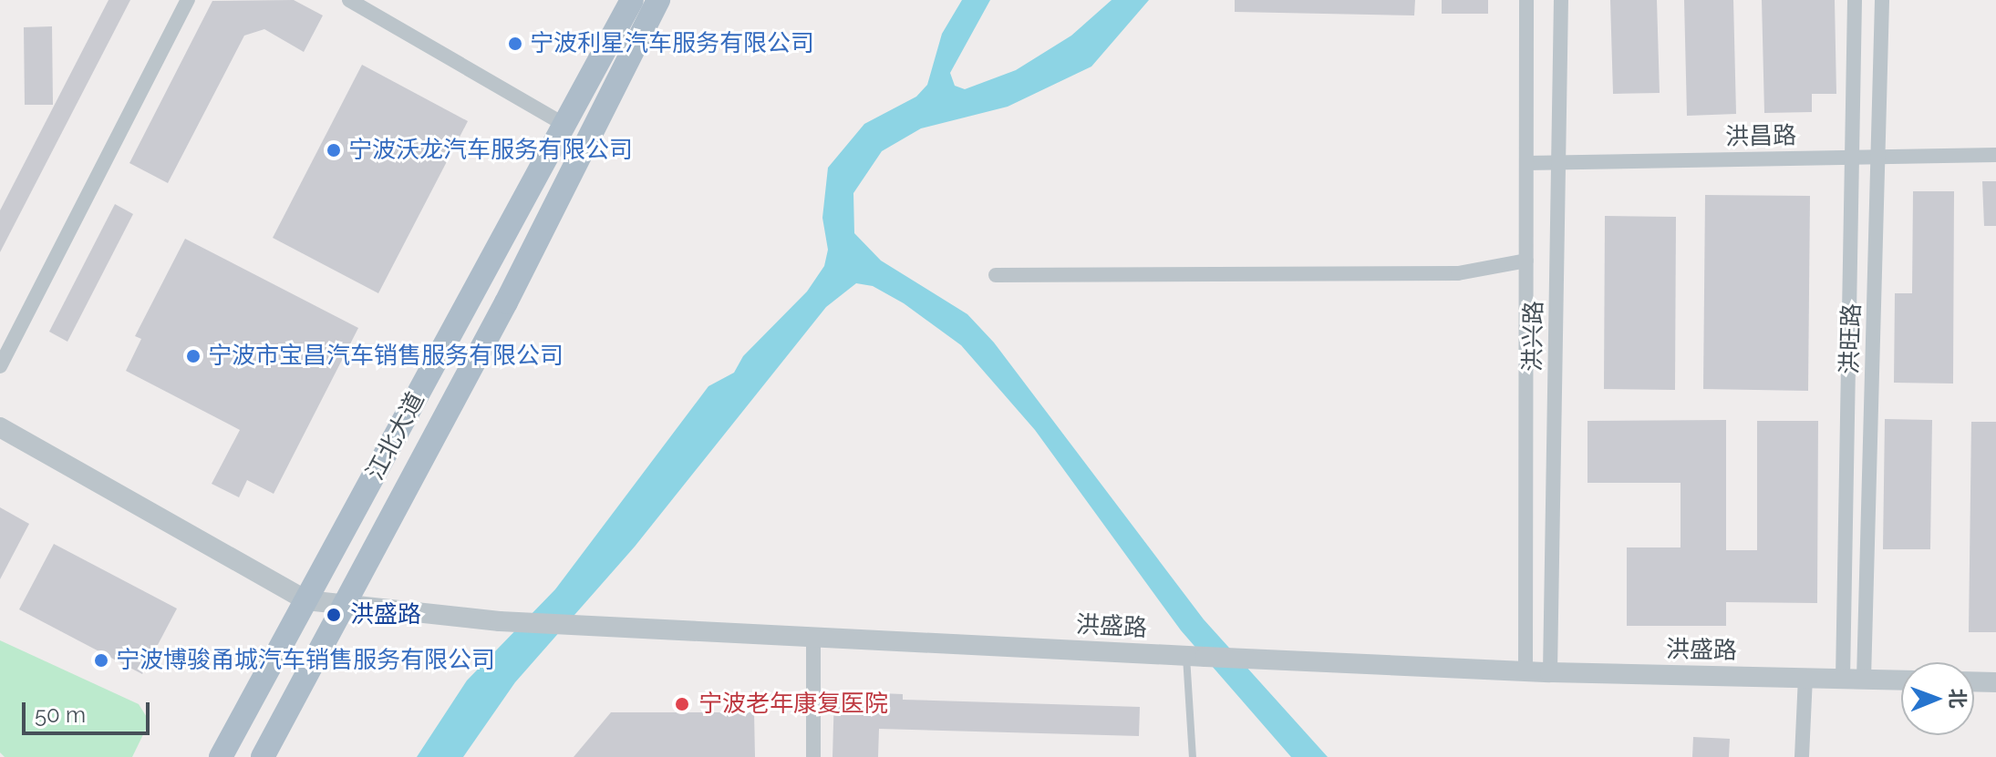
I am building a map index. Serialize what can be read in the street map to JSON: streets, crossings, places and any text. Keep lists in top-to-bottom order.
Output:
{
  "streets": {
    "main road": ["江北大道"],
    "street": [
      "洪昌路",
      "洪兴路",
      "洪旺路",
      "洪盛路"
    ]
  },
  "crossings": [
    ["洪昌路", "洪兴路"],
    ["洪昌路", "洪旺路"],
    ["洪兴路", "洪盛路"],
    ["洪旺路", "洪盛路"],
    ["江北大道", "洪盛路"]
  ],
  "places": [
    "宁波利星汽车服务有限公司",
    "宁波沃龙汽车服务有限公司",
    "宁波市宝昌汽车销售服务有限公司",
    "洪盛路",
    "宁波博骏甬城汽车销售服务有限公司",
    "宁波老年康复医院"
  ],
  "scale_bar": "50 m",
  "north": "right"
}
